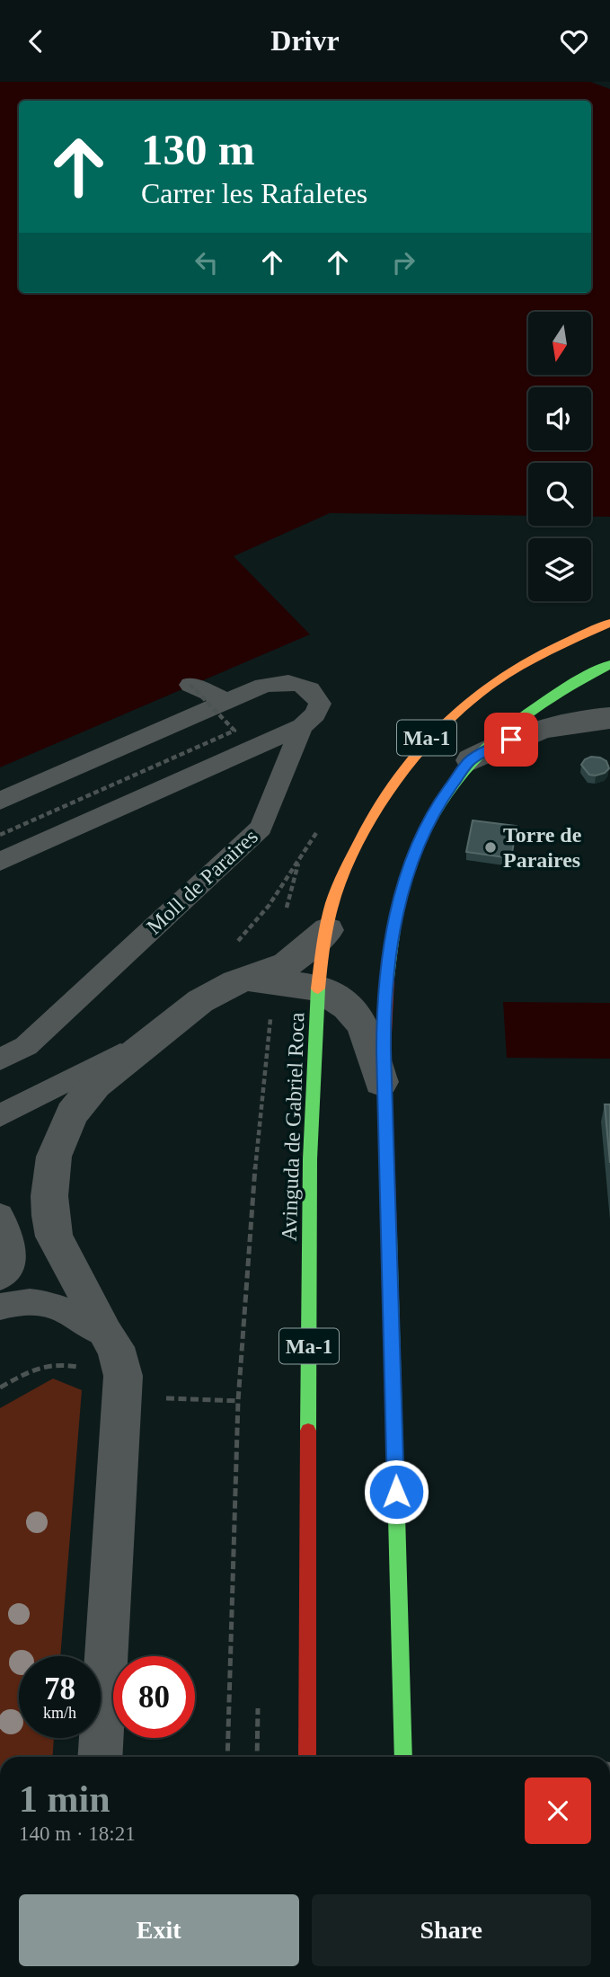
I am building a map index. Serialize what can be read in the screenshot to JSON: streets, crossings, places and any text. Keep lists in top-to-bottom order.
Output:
{
  "streets": {
    "highway": ["Ma-1", "Avinguda de Gabriel Roca"],
    "lane": ["Moll de Paraires"]
  },
  "places": ["Torre de Paraires"],
  "north": "bottom",
  "page": {
    "header": "Drivr",
    "turn": ["130 m", "Carrer les Rafaletes"],
    "speed": "78 km/h",
    "limit": "80",
    "heading": ["1 min", "140 m · 18:21"],
    "buttons": ["Exit", "Share"]
  }
}
